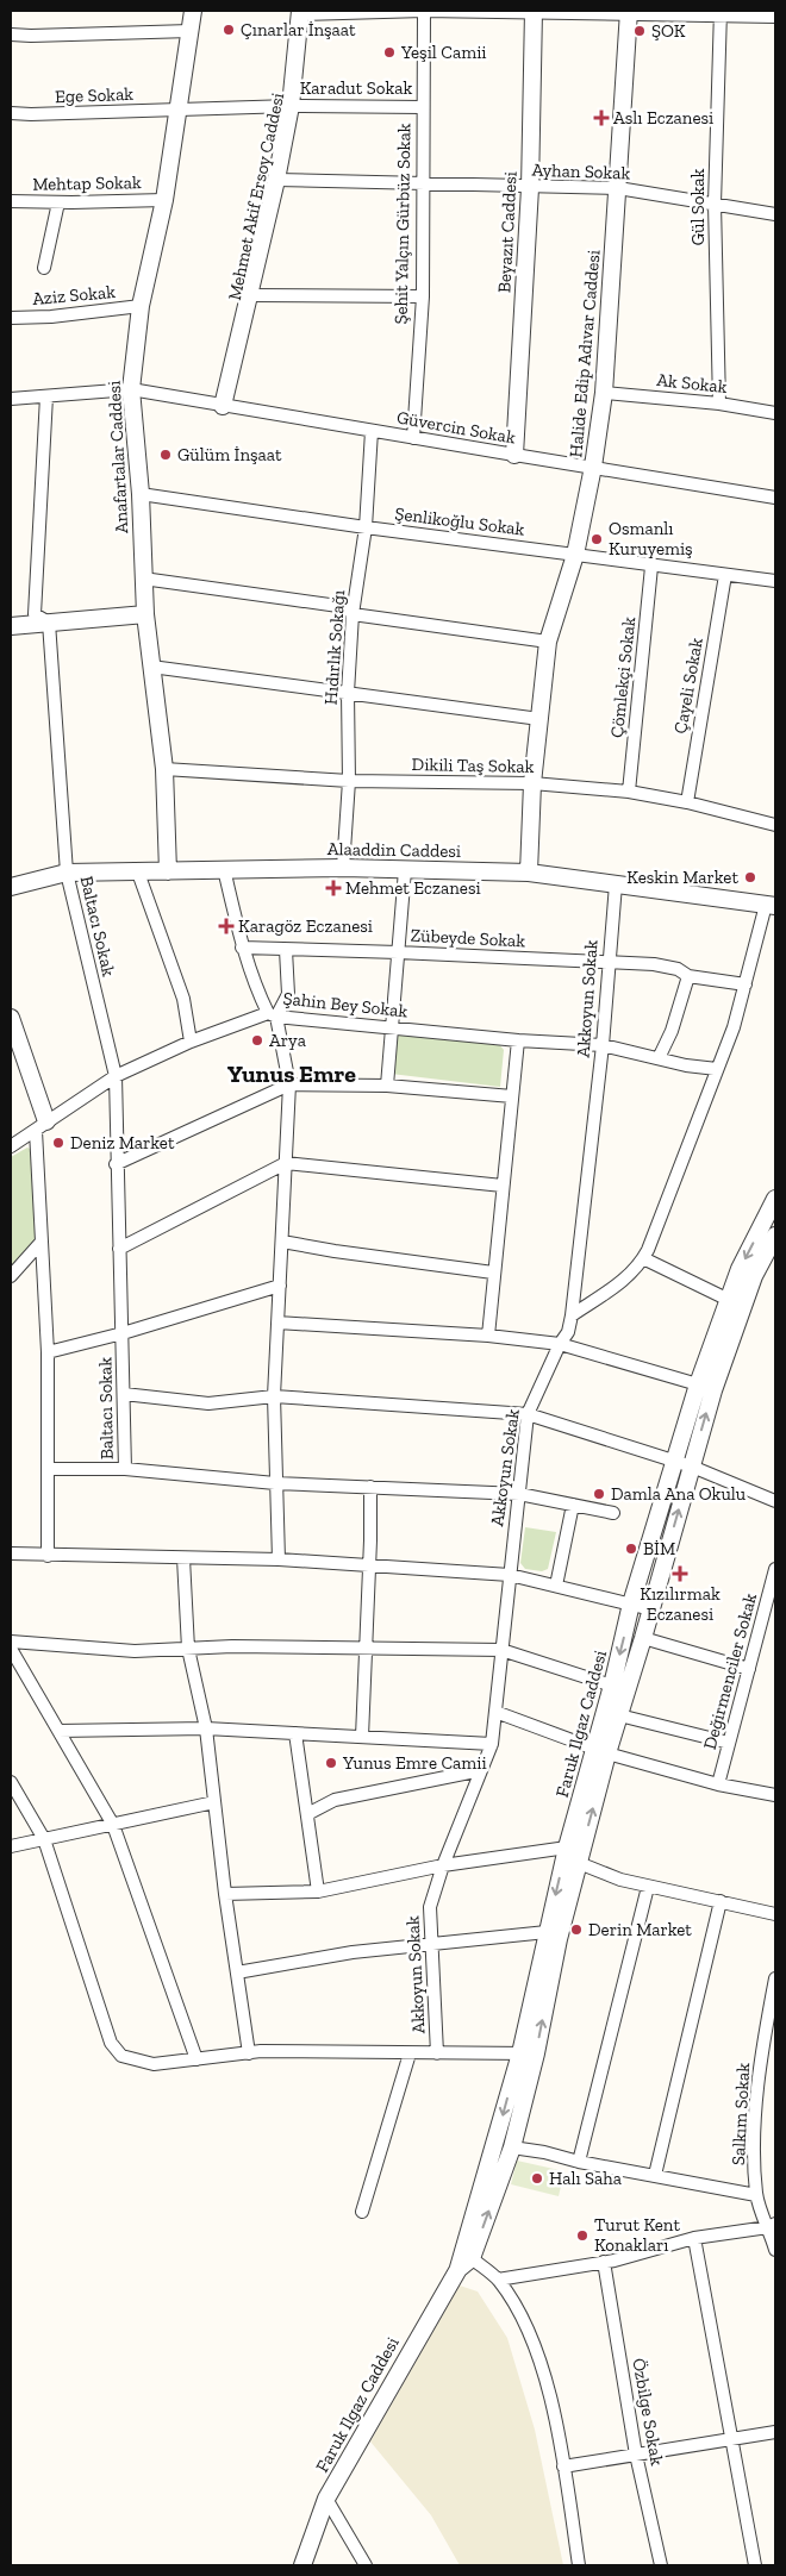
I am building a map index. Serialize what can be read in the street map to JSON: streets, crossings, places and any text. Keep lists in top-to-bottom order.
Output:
{
  "streets": {
    "street": [
      "Karadut Sokak",
      "Ege Sokak",
      "Ayhan Sokak",
      "Mehtap Sokak",
      "Mehmet Akif Ersoy Caddesi",
      "Gül Sokak",
      "Şehit Yalçın Gürbüz Sokak",
      "Beyazıt Caddesi",
      "Aziz Sokak",
      "Halide Edip Adıvar Caddesi",
      "Ak Sokak",
      "Güvercin Sokak",
      "Anafartalar Caddesi",
      "Şenlikoğlu Sokak",
      "Hıdırlık Sokağı",
      "Çömlekçi Sokak",
      "Çayeli Sokak",
      "Dikili Taş Sokak",
      "Alaaddin Caddesi",
      "Baltacı Sokak",
      "Zübeyde Sokak",
      "Akkoyun Sokak",
      "Şahin Bey Sokak",
      "Değirmenciler Sokak",
      "Faruk Ilgaz Caddesi",
      "Salkım Sokak",
      "Özbilge Sokak"
    ]
  },
  "crossings": [
    ["Karadut Sokak", "Ege Sokak"],
    ["Karadut Sokak", "Mehmet Akif Ersoy Caddesi"],
    ["Karadut Sokak", "Şehit Yalçın Gürbüz Sokak"],
    ["Karadut Sokak", "Anafartalar Caddesi"],
    ["Ege Sokak", "Anafartalar Caddesi"],
    ["Ayhan Sokak", "Mehmet Akif Ersoy Caddesi"],
    ["Ayhan Sokak", "Gül Sokak"],
    ["Ayhan Sokak", "Şehit Yalçın Gürbüz Sokak"],
    ["Ayhan Sokak", "Beyazıt Caddesi"],
    ["Ayhan Sokak", "Halide Edip Adıvar Caddesi"],
    ["Mehtap Sokak", "Anafartalar Caddesi"],
    ["Mehmet Akif Ersoy Caddesi", "Güvercin Sokak"],
    ["Gül Sokak", "Ak Sokak"],
    ["Şehit Yalçın Gürbüz Sokak", "Güvercin Sokak"],
    ["Beyazıt Caddesi", "Güvercin Sokak"],
    ["Aziz Sokak", "Anafartalar Caddesi"],
    ["Halide Edip Adıvar Caddesi", "Ak Sokak"],
    ["Halide Edip Adıvar Caddesi", "Güvercin Sokak"],
    ["Halide Edip Adıvar Caddesi", "Şenlikoğlu Sokak"],
    ["Halide Edip Adıvar Caddesi", "Dikili Taş Sokak"],
    ["Halide Edip Adıvar Caddesi", "Alaaddin Caddesi"],
    ["Güvercin Sokak", "Anafartalar Caddesi"],
    ["Güvercin Sokak", "Hıdırlık Sokağı"],
    ["Güvercin Sokak", "Baltacı Sokak"],
    ["Anafartalar Caddesi", "Şenlikoğlu Sokak"],
    ["Anafartalar Caddesi", "Dikili Taş Sokak"],
    ["Anafartalar Caddesi", "Alaaddin Caddesi"],
    ["Şenlikoğlu Sokak", "Hıdırlık Sokağı"],
    ["Şenlikoğlu Sokak", "Çömlekçi Sokak"],
    ["Şenlikoğlu Sokak", "Çayeli Sokak"],
    ["Hıdırlık Sokağı", "Dikili Taş Sokak"],
    ["Hıdırlık Sokağı", "Alaaddin Caddesi"],
    ["Çömlekçi Sokak", "Dikili Taş Sokak"],
    ["Çayeli Sokak", "Dikili Taş Sokak"],
    ["Alaaddin Caddesi", "Baltacı Sokak"],
    ["Alaaddin Caddesi", "Akkoyun Sokak"],
    ["Baltacı Sokak", "Şahin Bey Sokak"],
    ["Zübeyde Sokak", "Akkoyun Sokak"],
    ["Akkoyun Sokak", "Şahin Bey Sokak"]
  ],
  "districts": ["Yunus Emre"],
  "places": {
    "other": [
      "Çınarlar İnşaat",
      "ŞOK",
      "Yeşil Camii",
      "Gülüm İnşaat",
      "Osmanlı Kuruyemiş",
      "Keskin Market",
      "Arya",
      "Deniz Market",
      "Damla Ana Okulu",
      "BİM",
      "Yunus Emre Camii",
      "Derin Market",
      "Halı Saha",
      "Turut Kent Konakları"
    ],
    "health": [
      "Aslı Eczanesi",
      "Mehmet Eczanesi",
      "Karagöz Eczanesi",
      "Kızılırmak Eczanesi"
    ]
  }
}
